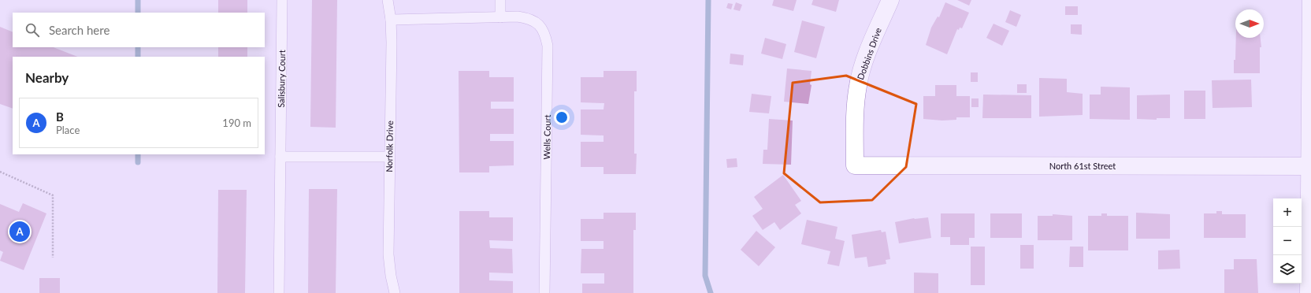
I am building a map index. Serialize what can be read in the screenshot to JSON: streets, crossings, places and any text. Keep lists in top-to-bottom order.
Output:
{
  "streets": {
    "street": ["Dobbins Drive", "North 61st Street"],
    "lane": ["Salisbury Court", "Wells Court", "Norfolk Drive"]
  },
  "crossings": [
    ["Dobbins Drive", "North 61st Street"],
    ["Wells Court", "Norfolk Drive"]
  ],
  "north": "right",
  "page": {
    "search": "Search here",
    "heading": "Nearby",
    "list": [
      {
        "mark": "A",
        "name": "B",
        "note": "Place",
        "value": "190 m"
      }
    ],
    "map_buttons": ["+", "−"],
    "pins": "A"
  }
}
